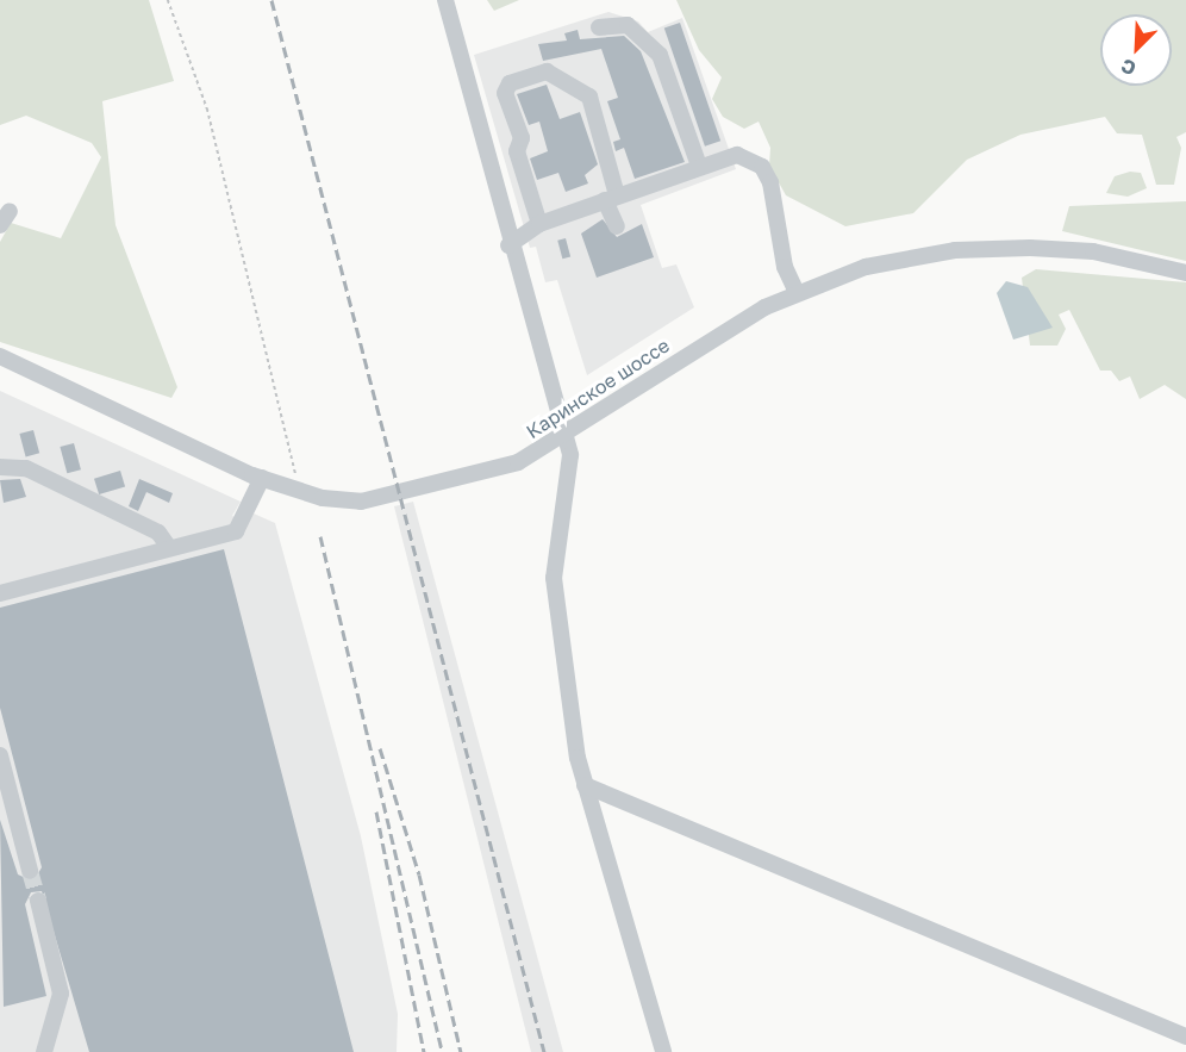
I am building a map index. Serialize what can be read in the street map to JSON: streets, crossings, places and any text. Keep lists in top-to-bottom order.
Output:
{
  "streets": {
    "street": ["Каринское шоссе"]
  },
  "north": "bottom left"
}
